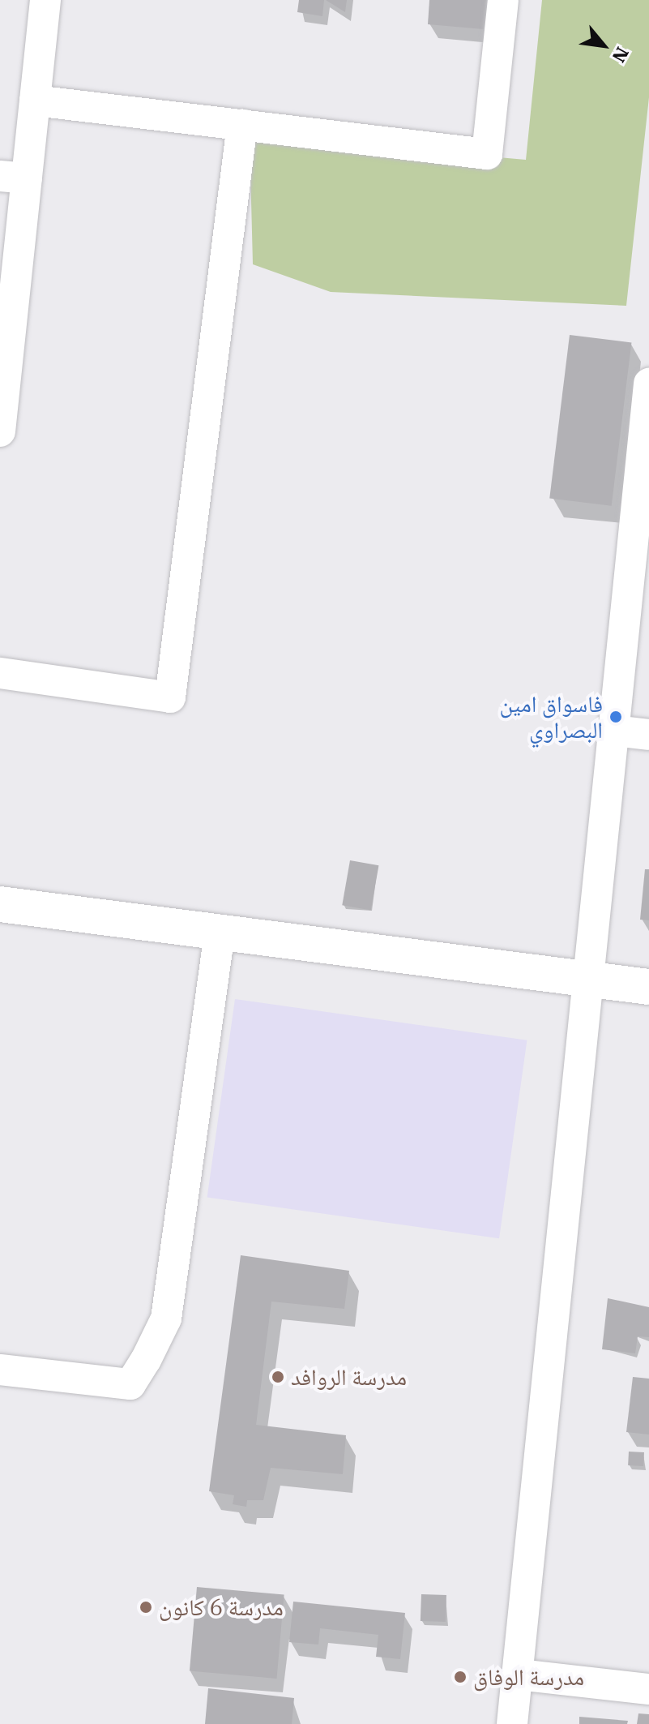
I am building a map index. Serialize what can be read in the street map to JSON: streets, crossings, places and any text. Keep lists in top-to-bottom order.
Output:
{
  "places": [
    "فاسواق امين البصراوي",
    "مدرسة الروافد",
    "مدرسة 6 كانون",
    "مدرسة الوفاق"
  ],
  "north": "bottom right"
}
